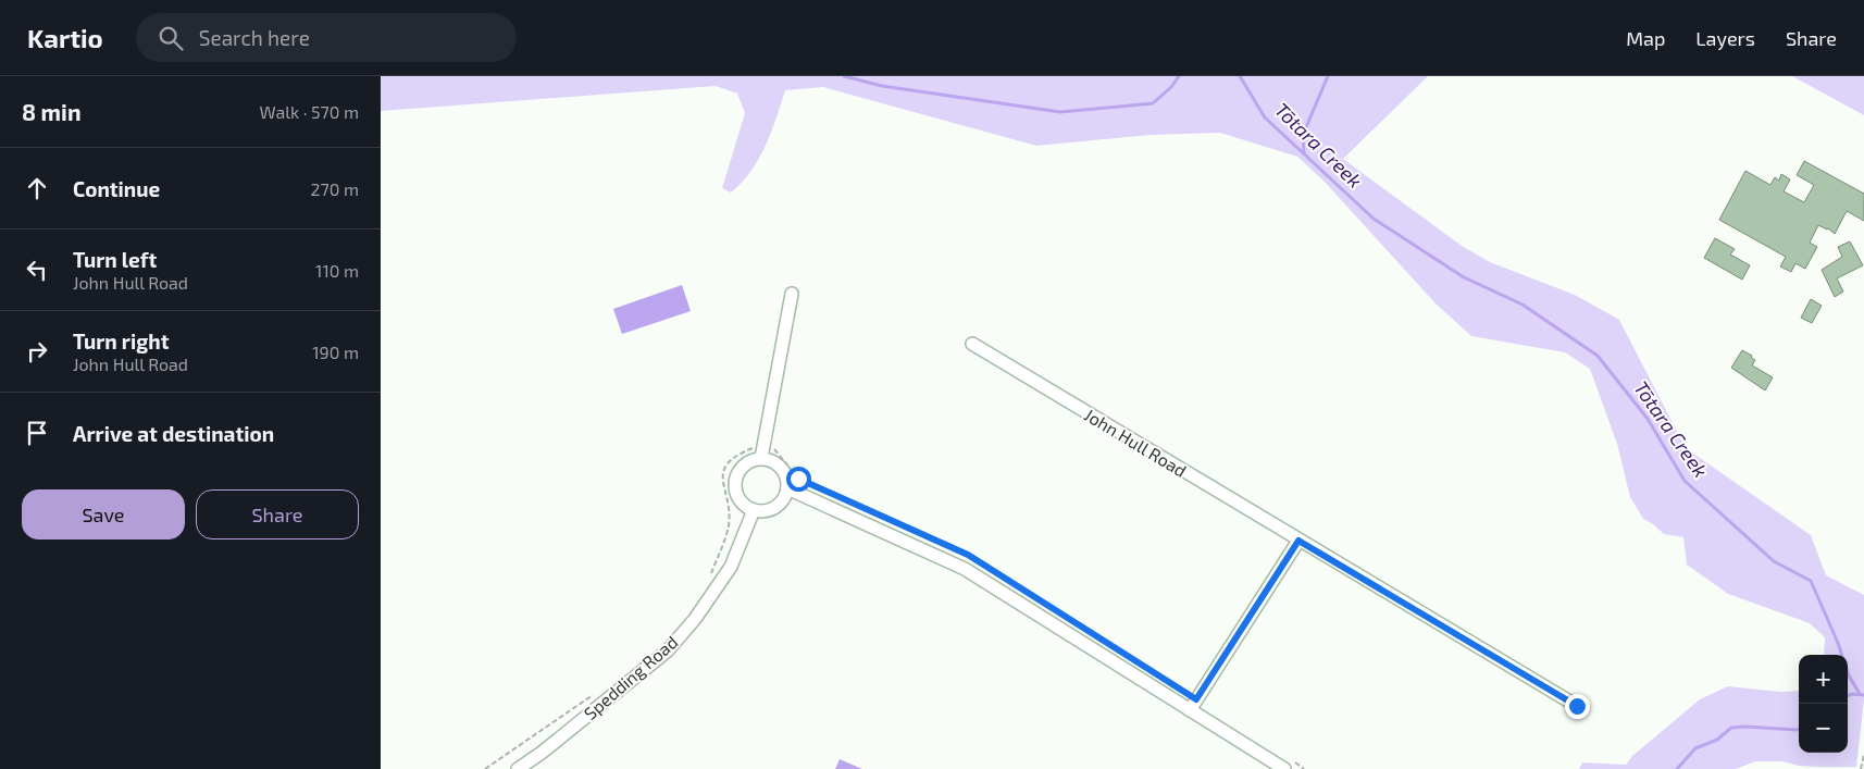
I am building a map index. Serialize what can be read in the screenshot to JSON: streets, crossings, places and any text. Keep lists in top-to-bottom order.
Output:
{
  "streets": {
    "street": ["John Hull Road", "Spedding Road"]
  },
  "water": ["Tōtara Creek"],
  "page": {
    "header": "Kartio",
    "search": "Search here",
    "nav": ["Map", "Layers", "Share"],
    "heading": ["8 min", "Walk · 570 m"],
    "list": [
      ["Continue", "270 m"],
      ["Turn left", "John Hull Road", "110 m"],
      ["Turn right", "John Hull Road", "190 m"],
      "Arrive at destination"
    ],
    "buttons": ["Save", "Share"],
    "map_buttons": ["+", "−"]
  }
}
